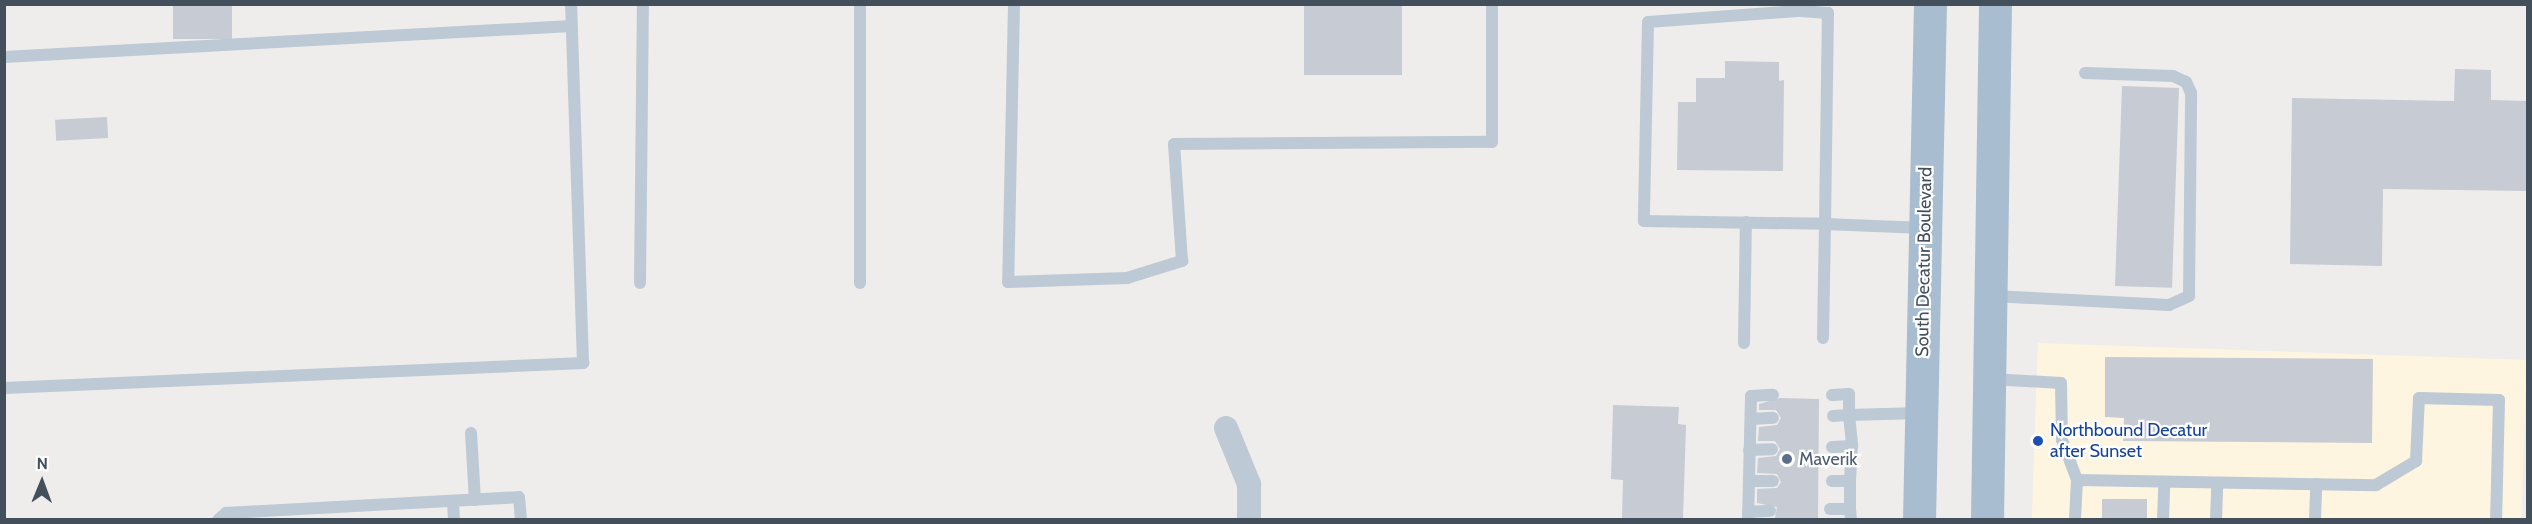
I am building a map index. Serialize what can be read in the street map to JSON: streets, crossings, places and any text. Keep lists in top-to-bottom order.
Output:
{
  "streets": {
    "main road": ["South Decatur Boulevard"]
  },
  "places": ["Northbound Decatur after Sunset", "Maverik"],
  "north": "top"
}
